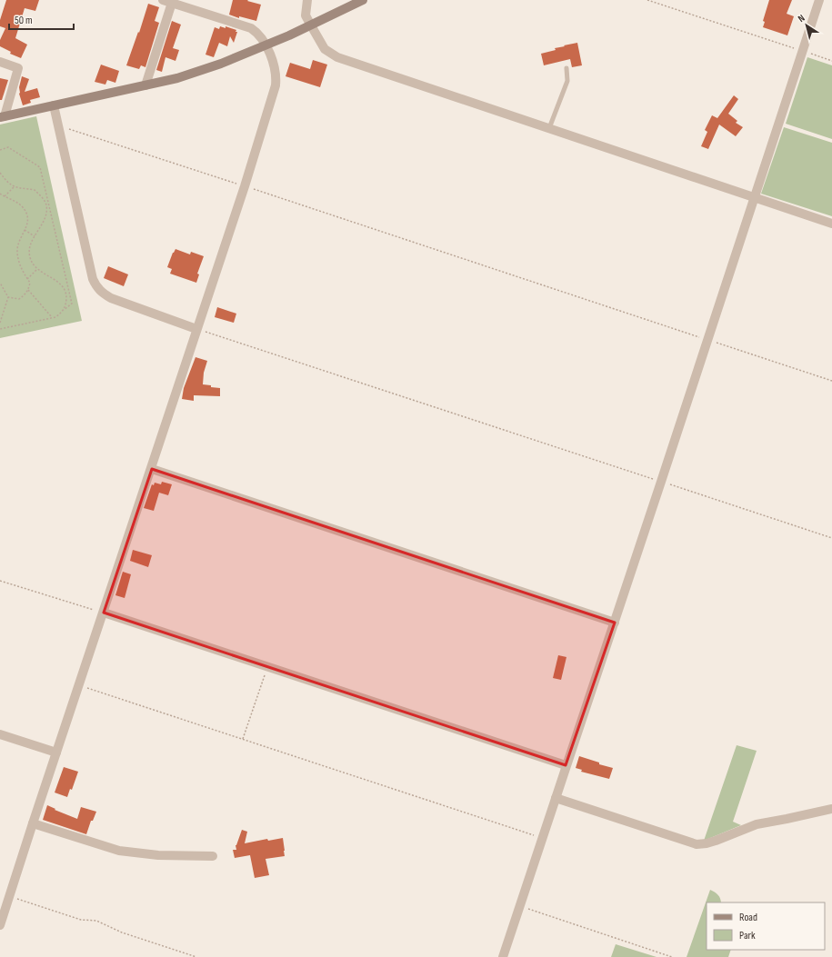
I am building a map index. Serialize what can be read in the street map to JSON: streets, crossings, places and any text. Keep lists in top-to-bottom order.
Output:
{
  "legend": ["Road", "Park"],
  "scale_bar": "50 m",
  "north": "top left"
}
